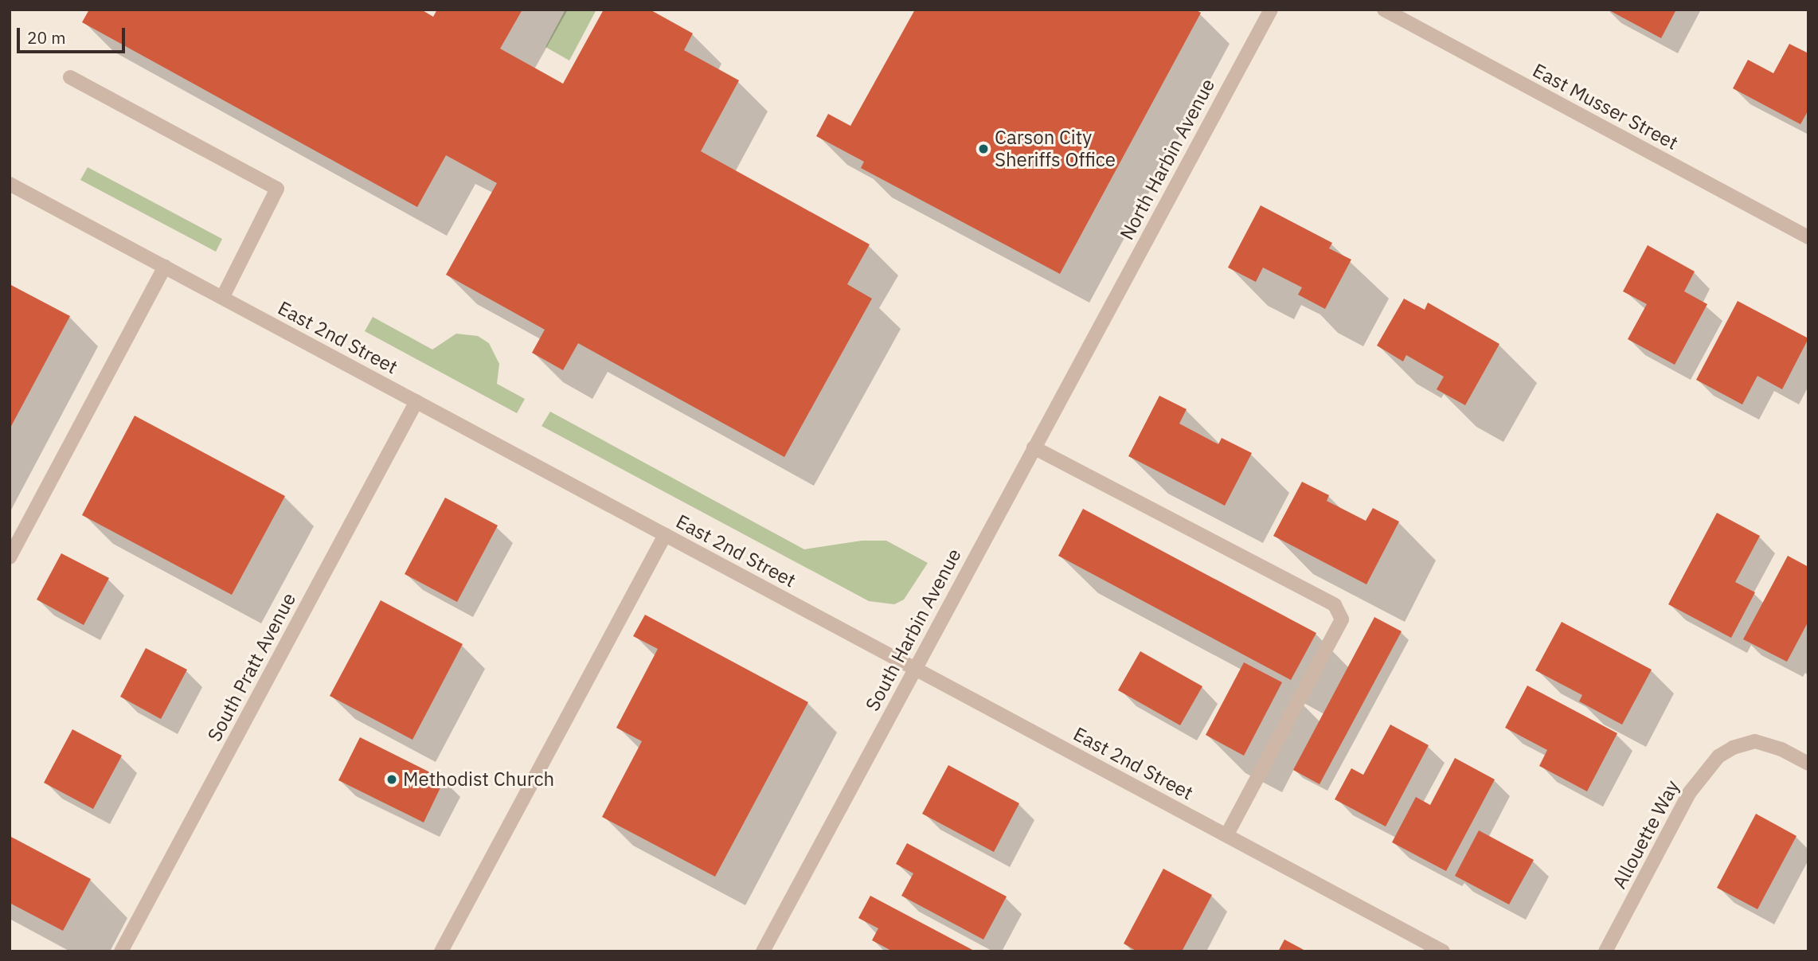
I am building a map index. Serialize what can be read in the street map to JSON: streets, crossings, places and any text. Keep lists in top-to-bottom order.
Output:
{
  "streets": {
    "street": [
      "East Musser Street",
      "North Harbin Avenue",
      "East 2nd Street",
      "South Harbin Avenue",
      "South Pratt Avenue",
      "Allouette Way"
    ]
  },
  "crossings": [
    ["North Harbin Avenue", "South Harbin Avenue"],
    ["East 2nd Street", "South Harbin Avenue"],
    ["East 2nd Street", "South Pratt Avenue"]
  ],
  "places": ["Carson City Sheriffs Office", "Methodist Church"],
  "scale_bar": "20 m"
}
